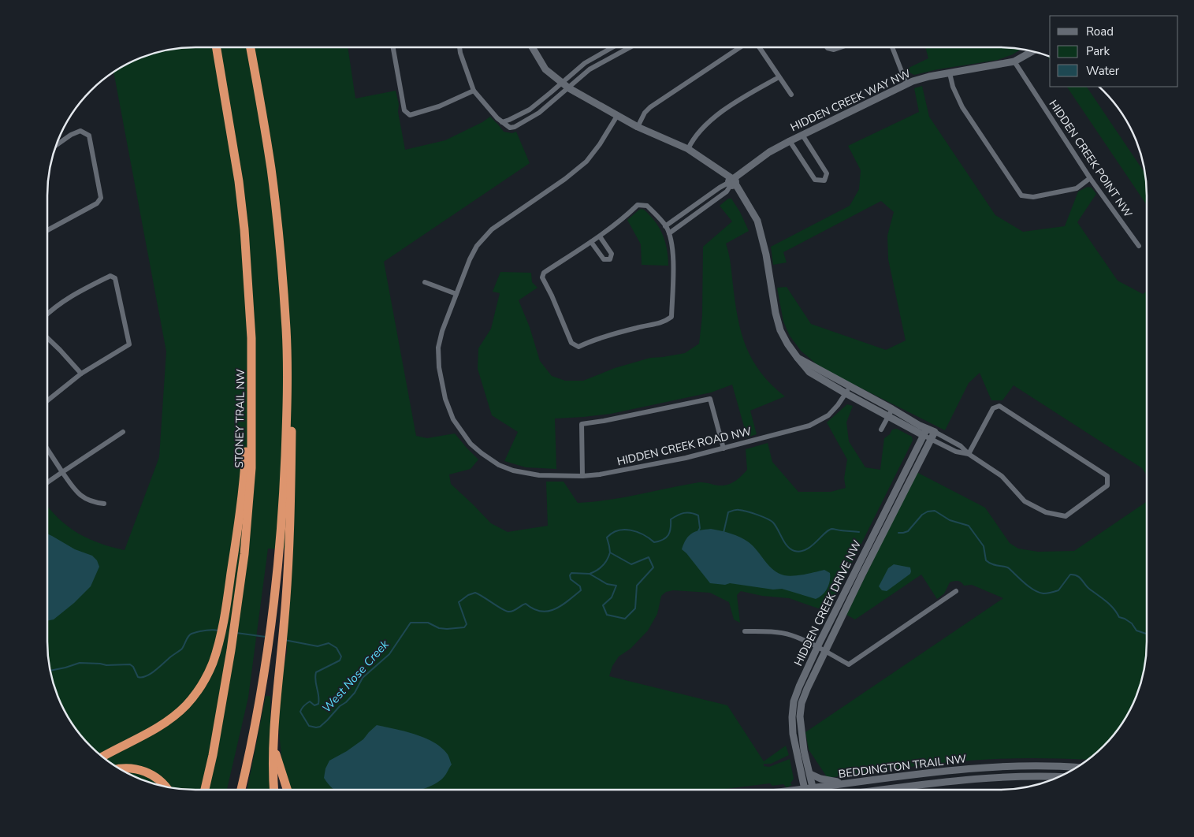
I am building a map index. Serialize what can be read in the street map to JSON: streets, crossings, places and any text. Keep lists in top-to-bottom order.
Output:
{
  "streets": {
    "highway": ["STONEY TRAIL NW"],
    "street": [
      "HIDDEN CREEK WAY NW",
      "HIDDEN CREEK POINT NW",
      "HIDDEN CREEK ROAD NW",
      "HIDDEN CREEK DRIVE NW",
      "BEDDINGTON TRAIL NW"
    ]
  },
  "crossings": [
    ["HIDDEN CREEK WAY NW", "HIDDEN CREEK POINT NW"],
    ["HIDDEN CREEK DRIVE NW", "BEDDINGTON TRAIL NW"]
  ],
  "water": ["West Nose Creek"],
  "legend": ["Road", "Park", "Water"]
}
